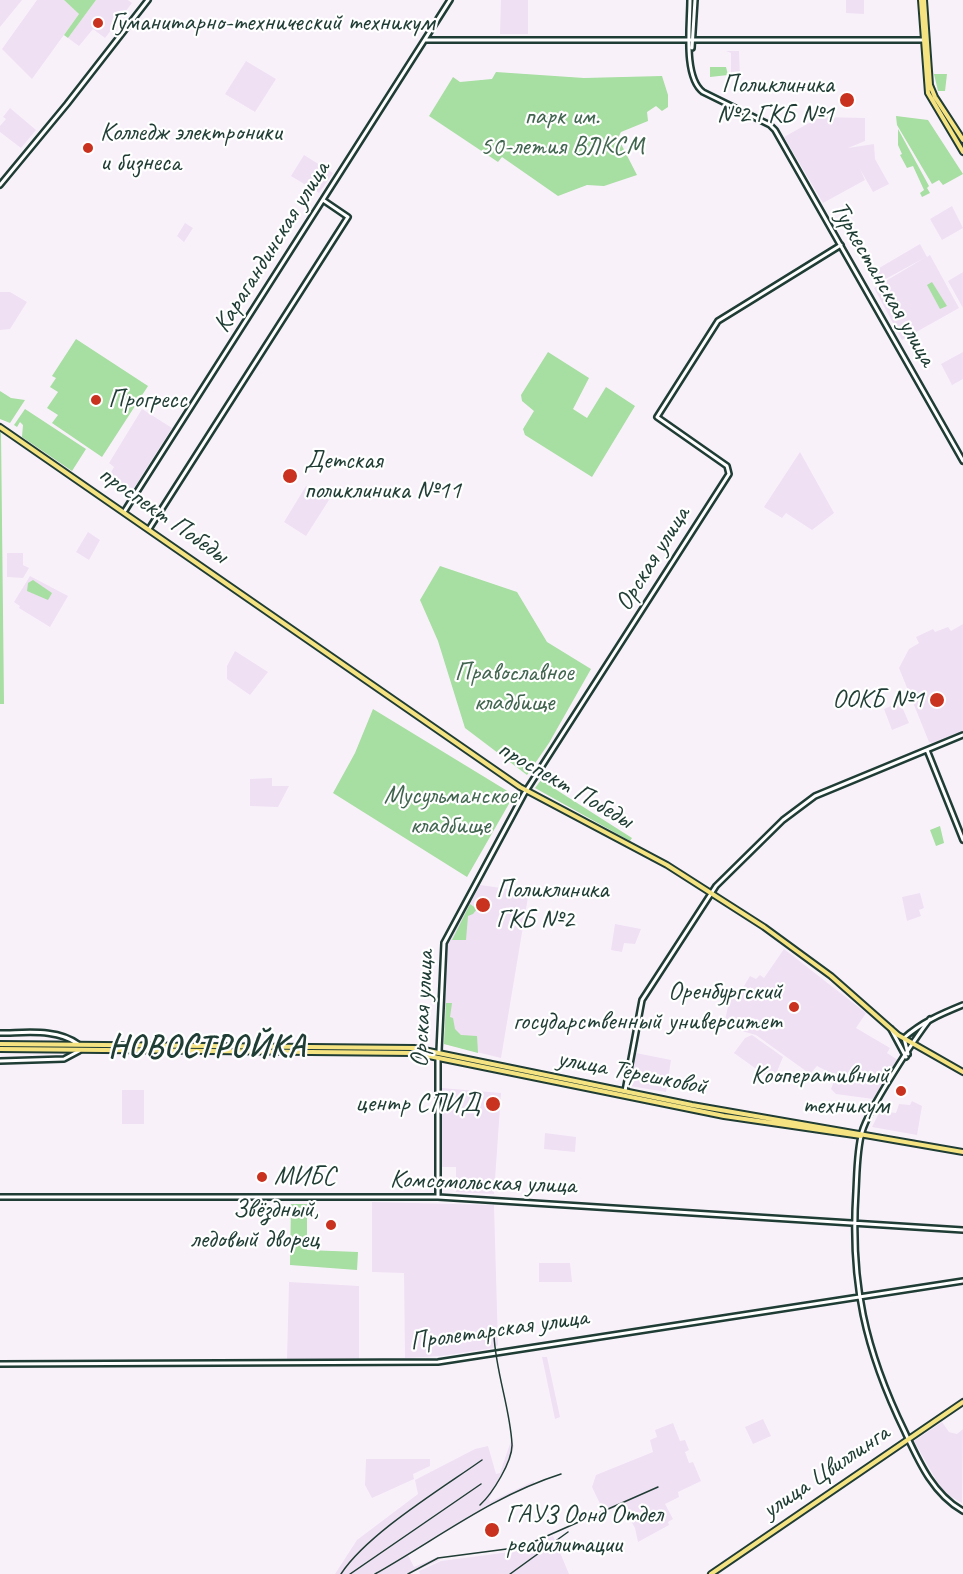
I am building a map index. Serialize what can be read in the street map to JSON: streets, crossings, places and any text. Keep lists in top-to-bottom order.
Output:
{
  "streets": {
    "main road": [
      "Карагандинская улица",
      "Туркестанская улица",
      "проспект Победы",
      "Орская улица",
      "улица Терешковой",
      "Комсомольская улица",
      "Пролетарская улица",
      "улица Цвиллинга"
    ]
  },
  "crossings": [
    ["Карагандинская улица", "проспект Победы"],
    ["Туркестанская улица", "Орская улица"],
    ["проспект Победы", "Орская улица"],
    ["Орская улица", "улица Терешковой"],
    ["Орская улица", "Комсомольская улица"]
  ],
  "districts": ["НОВОСТРОЙКА"],
  "parks": ["парк им. 50-летия ВЛКСМ", "Православное кладбище", "Мусульманское кладбище"],
  "places": [
    "Гуманитарно-технический техникум",
    "Поликлиника №2 ГКБ №1",
    "Колледж электроники и бизнеса",
    "Прогресс",
    "Детская поликлиника №11",
    "ООКБ №1",
    "Поликлиника ГКБ №2",
    "Оренбургский государственный университет",
    "Кооперативный техникум",
    "центр СПИД",
    "МИБС",
    "Звёздный, ледовый дворец",
    "ГАУЗ Оонд Отдел реабилитации"
  ]
}
